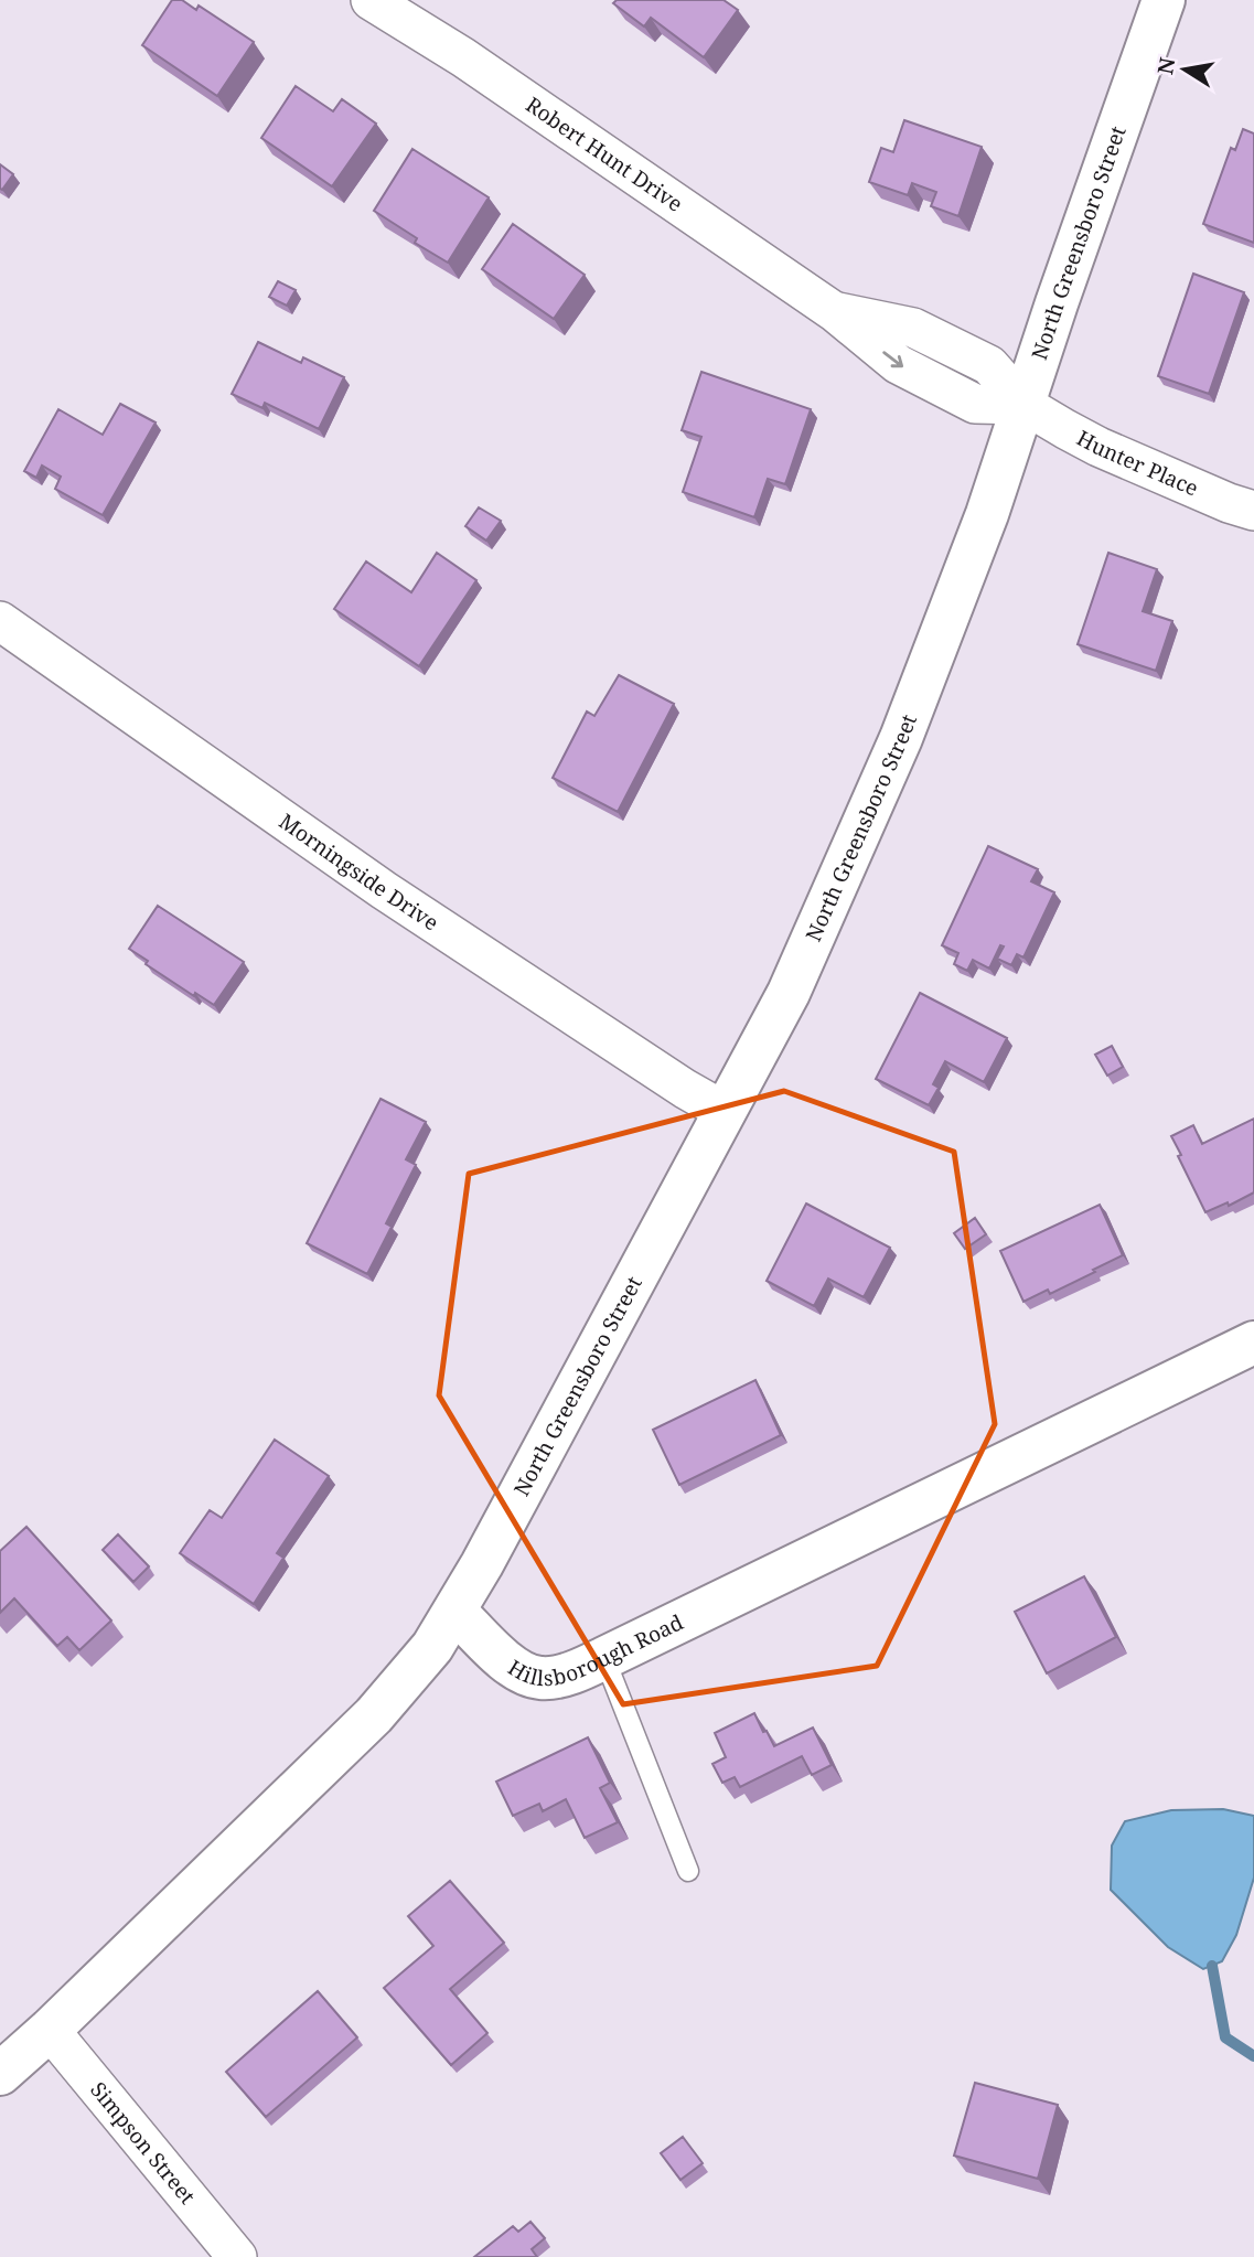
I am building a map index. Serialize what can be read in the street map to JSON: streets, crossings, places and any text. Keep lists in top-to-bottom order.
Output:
{
  "streets": {
    "main road": ["North Greensboro Street", "Hillsborough Road"],
    "street": [
      "Robert Hunt Drive",
      "Hunter Place",
      "Morningside Drive",
      "Simpson Street"
    ]
  },
  "crossings": [
    ["Robert Hunt Drive", "North Greensboro Street"],
    ["Robert Hunt Drive", "Hunter Place"],
    ["North Greensboro Street", "Hunter Place"],
    ["North Greensboro Street", "Morningside Drive"],
    ["North Greensboro Street", "Hillsborough Road"]
  ],
  "north": "left"
}
